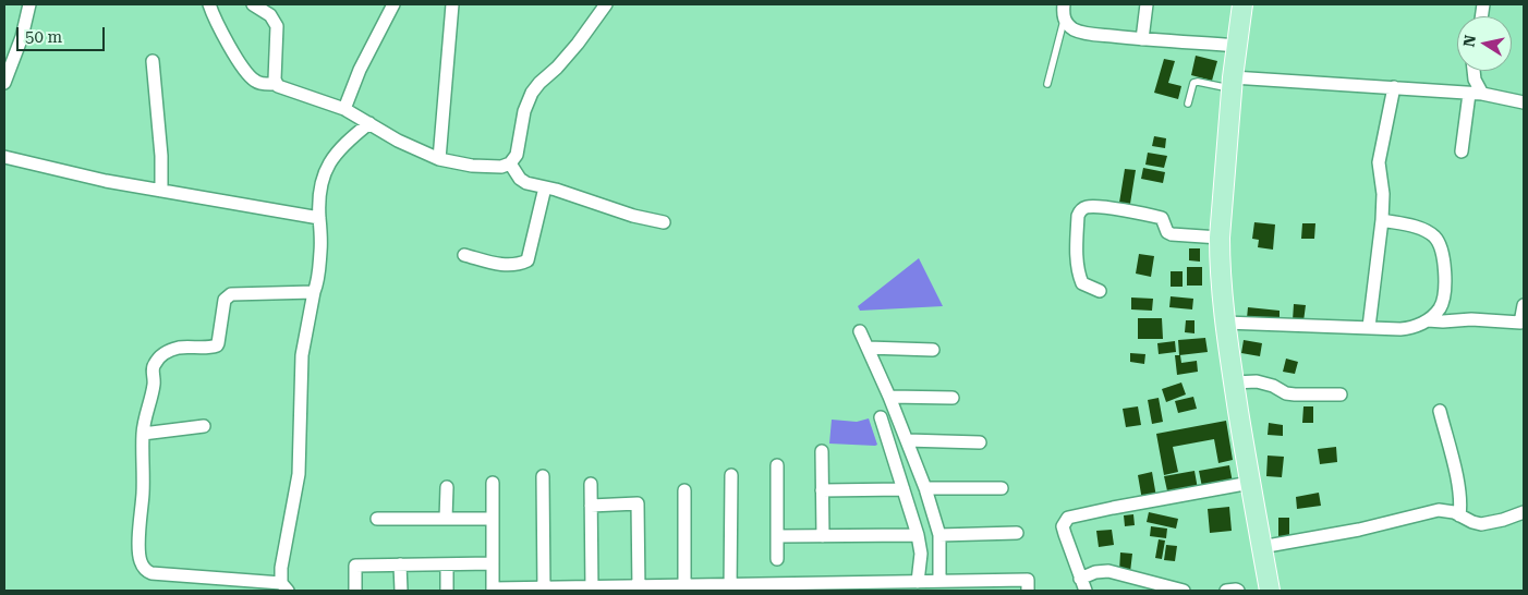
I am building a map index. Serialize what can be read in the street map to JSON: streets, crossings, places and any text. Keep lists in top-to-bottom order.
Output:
{
  "scale_bar": "50 m",
  "north": "left"
}
